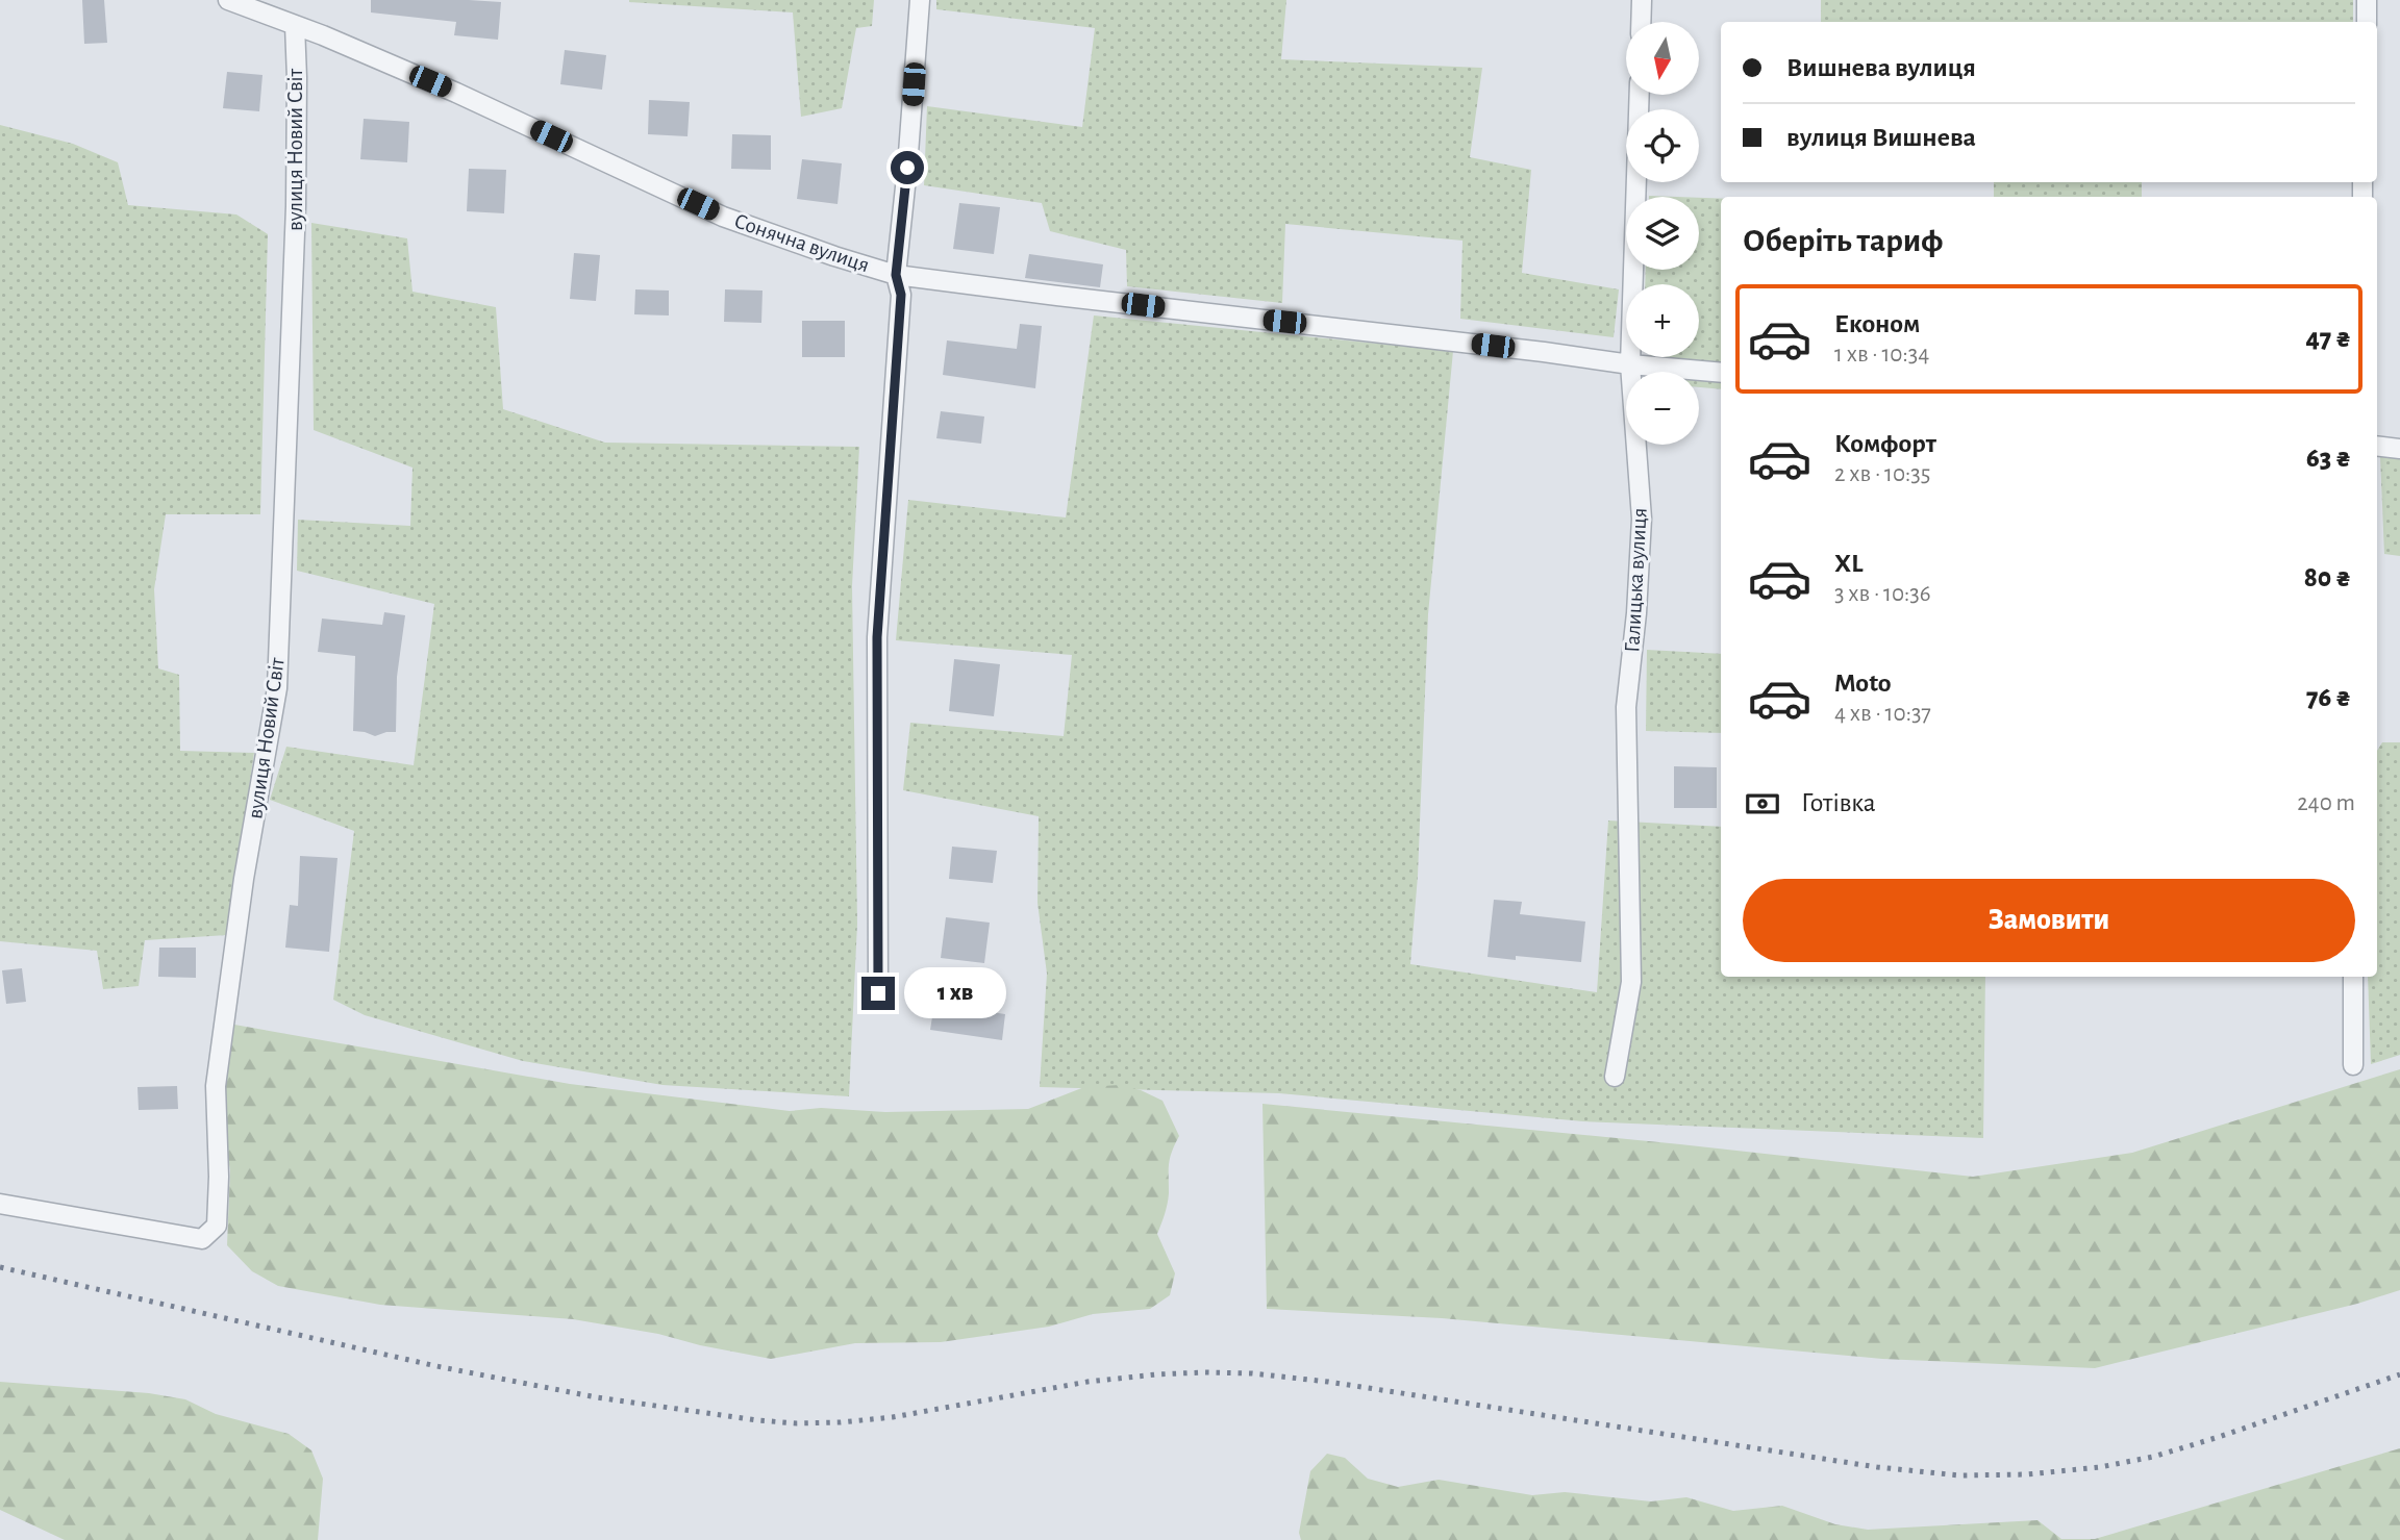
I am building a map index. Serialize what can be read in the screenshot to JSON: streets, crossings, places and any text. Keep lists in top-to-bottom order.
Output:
{
  "streets": {
    "street": ["вулиця Новий Світ", "Сонячна вулиця", "Галицька вулиця"]
  },
  "crossings": [
    ["вулиця Новий Світ", "Сонячна вулиця"],
    ["Сонячна вулиця", "Галицька вулиця"]
  ],
  "north": "bottom",
  "page": {
    "map_buttons": ["+", "−"],
    "banner": ["Вишнева вулиця", "вулиця Вишнева"],
    "heading": "Оберіть тариф",
    "list": [
      {
        "name": "Економ",
        "note": "1 хв · 10:34",
        "value": "47 ₴"
      },
      {
        "name": "Комфорт",
        "note": "2 хв · 10:35",
        "value": "63 ₴"
      },
      {
        "name": "XL",
        "note": "3 хв · 10:36",
        "value": "80 ₴"
      },
      {
        "name": "Moto",
        "note": "4 хв · 10:37",
        "value": "76 ₴"
      }
    ],
    "pay": ["Готівка", "240 m"],
    "buttons": "Замовити",
    "bubble": "1 хв"
  }
}
